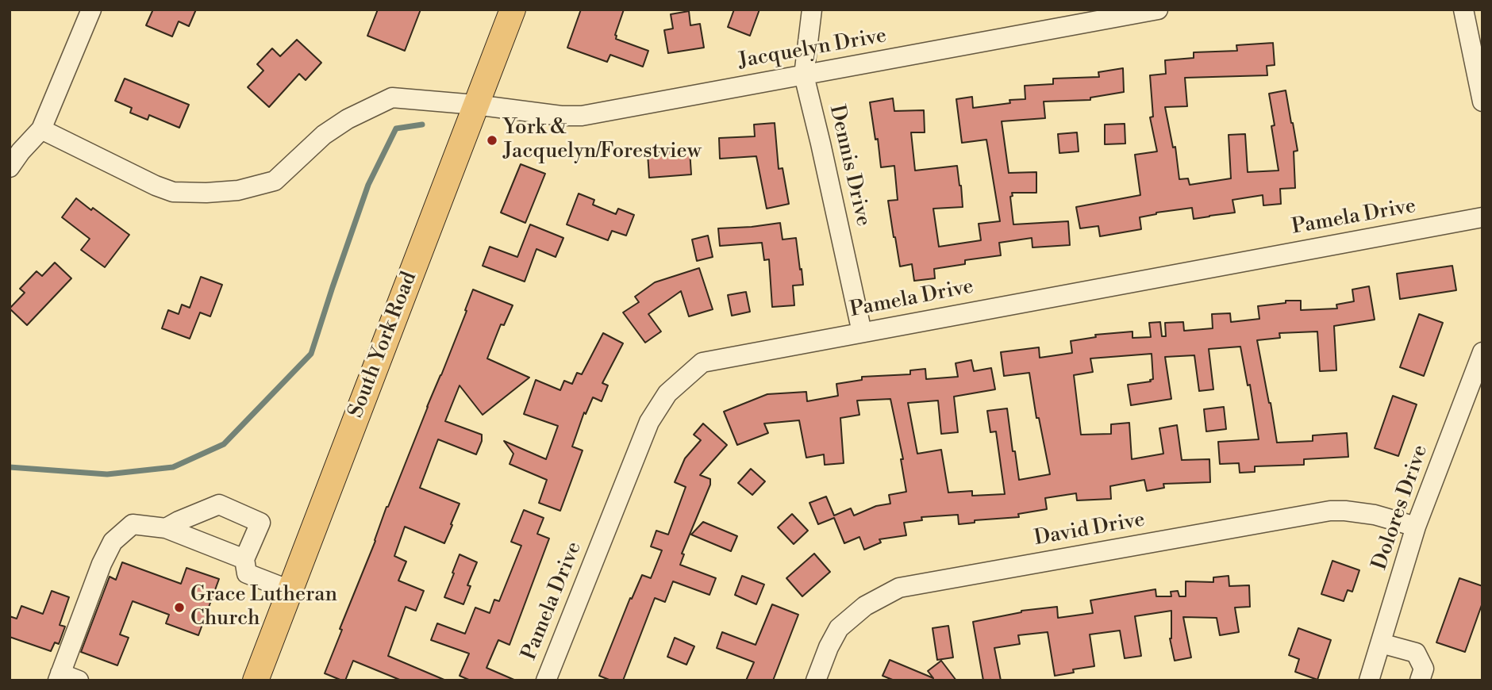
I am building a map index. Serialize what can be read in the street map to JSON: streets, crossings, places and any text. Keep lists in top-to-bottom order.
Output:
{
  "streets": {
    "main road": ["South York Road"],
    "street": [
      "Jacquelyn Drive",
      "Dennis Drive",
      "Pamela Drive",
      "Dolores Drive",
      "David Drive"
    ]
  },
  "crossings": [
    ["Jacquelyn Drive", "Dennis Drive"],
    ["Jacquelyn Drive", "South York Road"],
    ["Dennis Drive", "Pamela Drive"],
    ["Dolores Drive", "David Drive"]
  ],
  "places": ["York & Jacquelyn/Forestview", "Grace Lutheran Church"]
}
